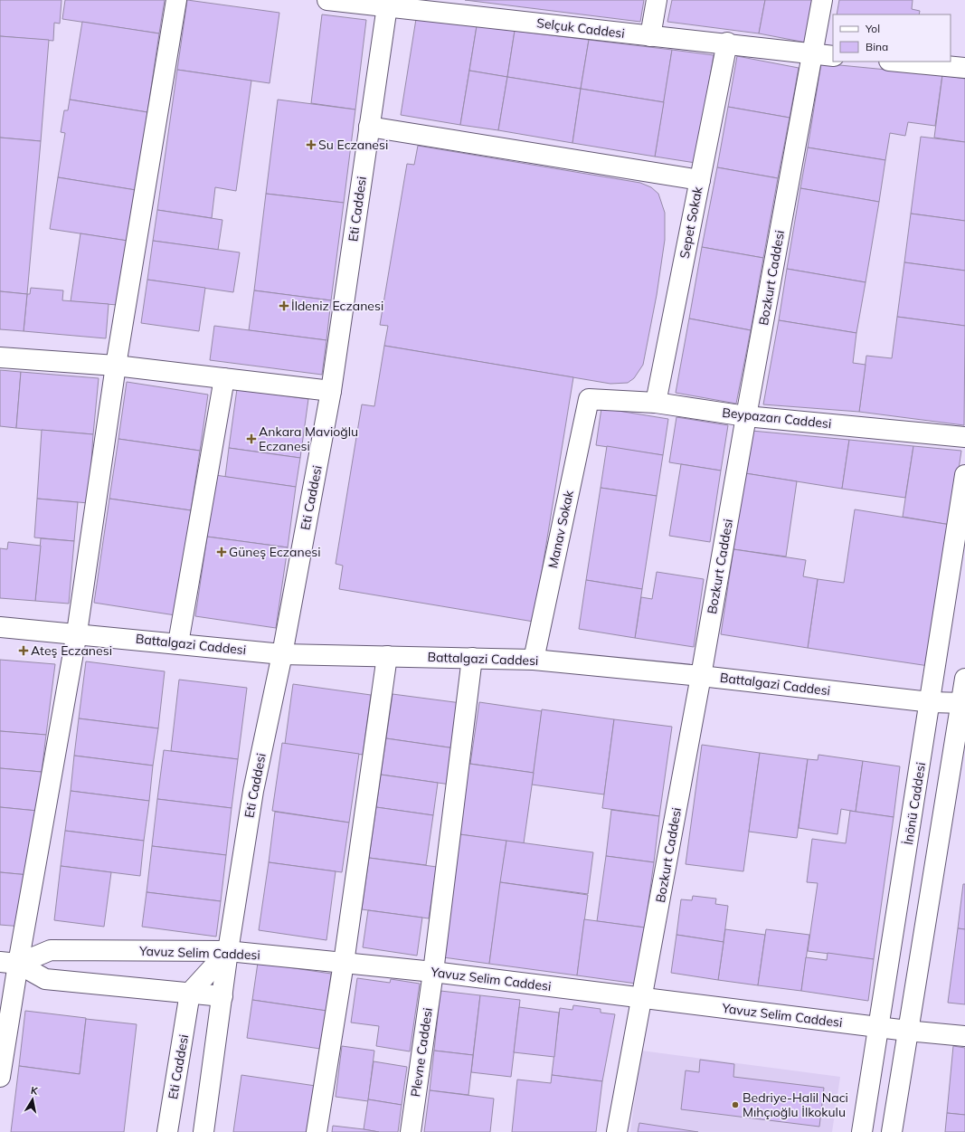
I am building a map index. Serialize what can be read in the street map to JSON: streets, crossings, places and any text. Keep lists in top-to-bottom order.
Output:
{
  "streets": {
    "street": [
      "Selçuk Caddesi",
      "Eti Caddesi",
      "Sepet Sokak",
      "Bozkurt Caddesi",
      "Beypazarı Caddesi",
      "Manav Sokak",
      "Battalgazi Caddesi",
      "İnönü Caddesi",
      "Yavuz Selim Caddesi",
      "Plevne Caddesi"
    ]
  },
  "crossings": [
    ["Selçuk Caddesi", "Eti Caddesi"],
    ["Selçuk Caddesi", "Sepet Sokak"],
    ["Selçuk Caddesi", "Bozkurt Caddesi"],
    ["Eti Caddesi", "Battalgazi Caddesi"],
    ["Eti Caddesi", "Yavuz Selim Caddesi"],
    ["Sepet Sokak", "Beypazarı Caddesi"],
    ["Bozkurt Caddesi", "Beypazarı Caddesi"],
    ["Bozkurt Caddesi", "Battalgazi Caddesi"],
    ["Bozkurt Caddesi", "Yavuz Selim Caddesi"],
    ["Beypazarı Caddesi", "Manav Sokak"],
    ["Manav Sokak", "Battalgazi Caddesi"],
    ["Battalgazi Caddesi", "İnönü Caddesi"],
    ["Battalgazi Caddesi", "Plevne Caddesi"],
    ["İnönü Caddesi", "Yavuz Selim Caddesi"],
    ["Yavuz Selim Caddesi", "Plevne Caddesi"]
  ],
  "places": {
    "health": [
      "Su Eczanesi",
      "İldeniz Eczanesi",
      "Ankara Mavioğlu Eczanesi",
      "Güneş Eczanesi",
      "Ateş Eczanesi"
    ],
    "other": ["Bedriye-Halil Naci Mıhçıoğlu İlkokulu"]
  },
  "legend": ["Yol", "Bina"],
  "north": "top"
}
